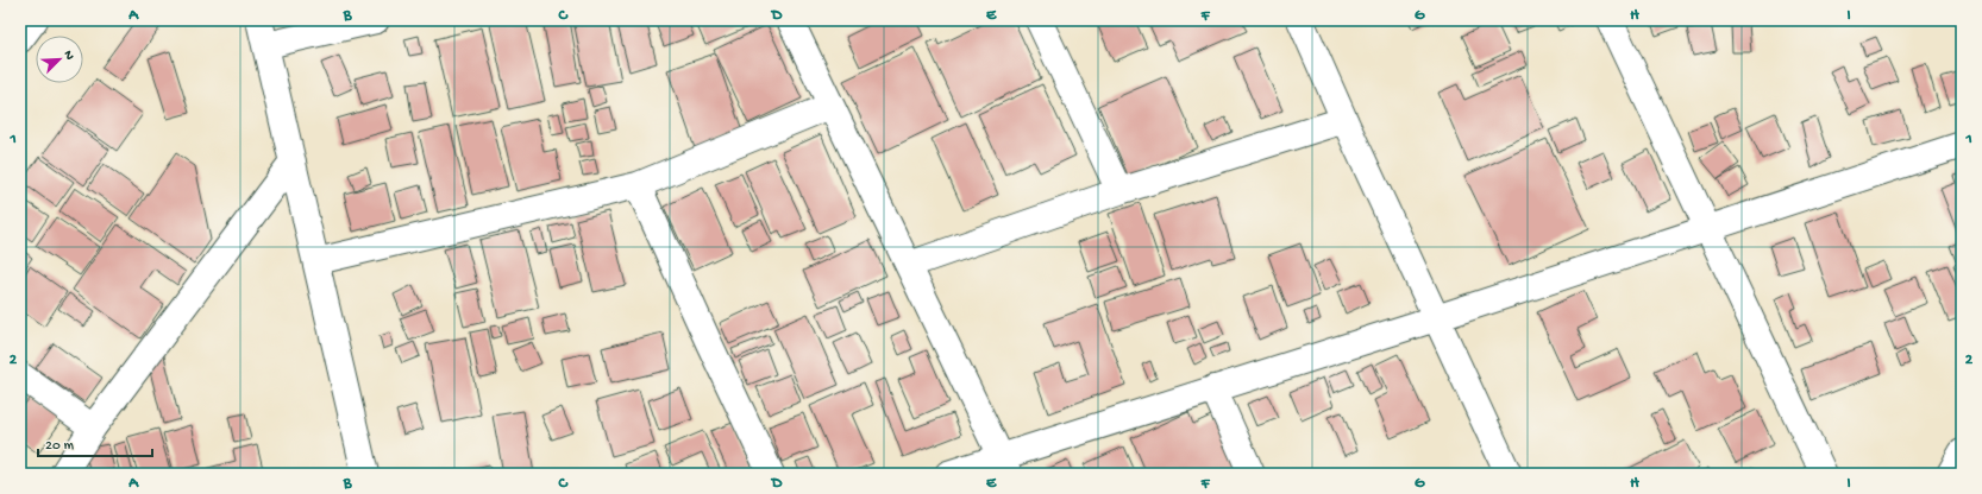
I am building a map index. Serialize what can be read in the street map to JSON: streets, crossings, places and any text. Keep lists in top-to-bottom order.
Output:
{
  "scale_bar": "20 m",
  "north": "top right",
  "grid": {
    "columns": [
      "A",
      "B",
      "C",
      "D",
      "E",
      "F",
      "G",
      "H",
      "I"
    ],
    "rows": ["1", "2"]
  }
}
